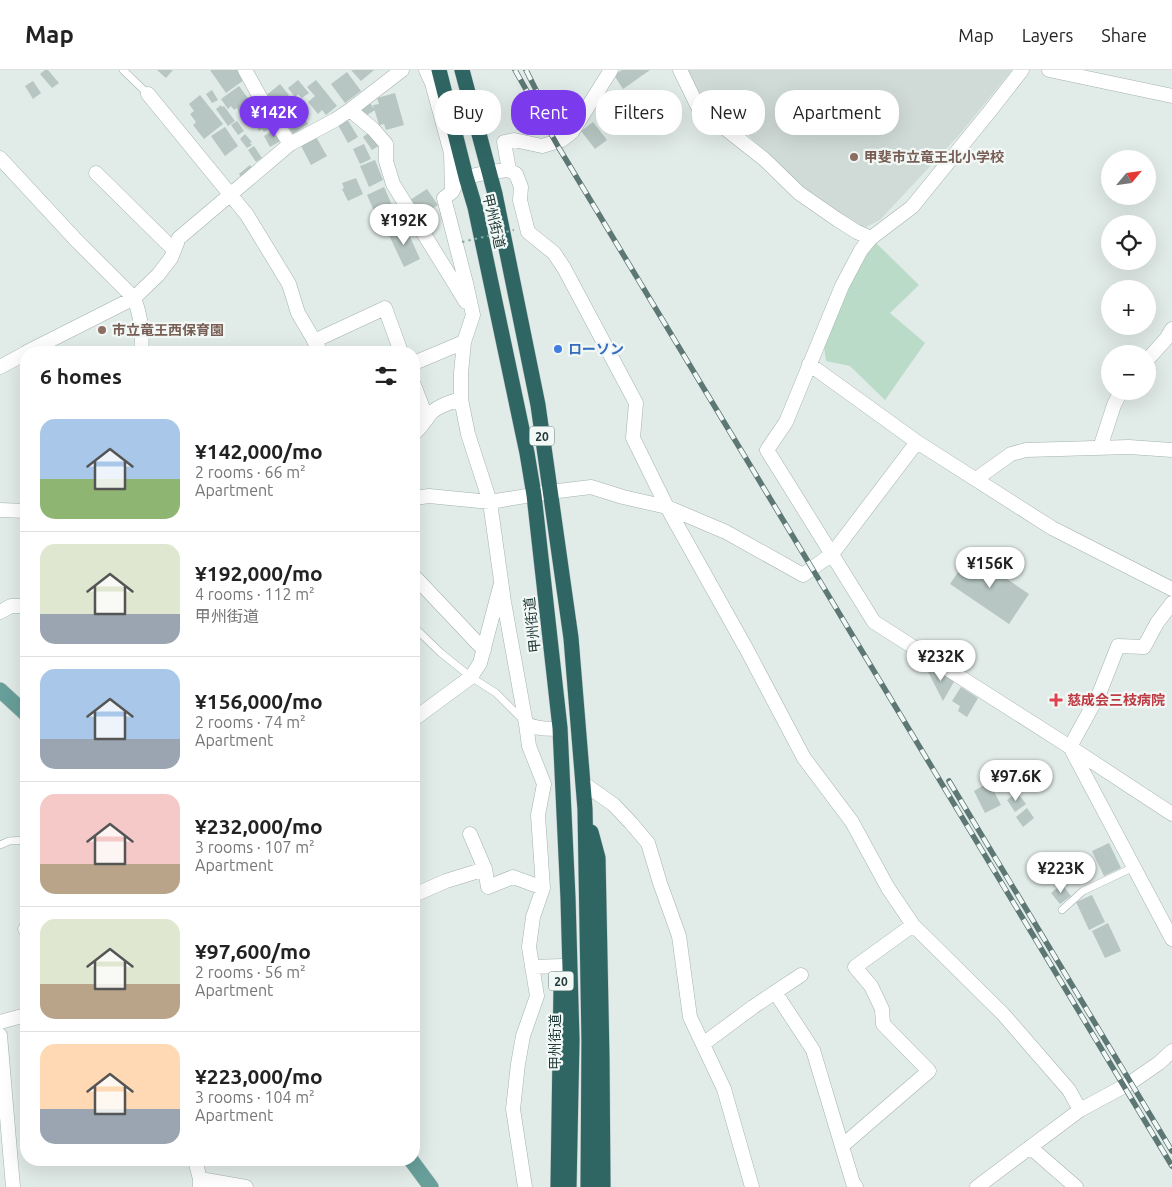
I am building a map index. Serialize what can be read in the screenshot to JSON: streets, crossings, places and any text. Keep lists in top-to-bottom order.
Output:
{
  "streets": {
    "highway": ["甲州街道", "20"]
  },
  "crossings": [
    ["甲州街道", "20"]
  ],
  "places": {
    "other": ["甲斐市立竜王北小学校", "市立竜王西保育園", "ローソン"],
    "health": ["慈成会三枝病院"]
  },
  "north": "top right",
  "page": {
    "header": "Map",
    "nav": ["Map", "Layers", "Share"],
    "chip": [
      "Buy",
      "Rent",
      "Filters",
      "New",
      "Apartment"
    ],
    "price": [
      "¥142K",
      "¥192K",
      "¥156K",
      "¥232K",
      "¥97.6K",
      "¥223K"
    ],
    "map_buttons": ["+", "−"],
    "heading": "6 homes",
    "list": [
      {
        "name": "¥142,000/mo",
        "note": "2 rooms · 66 m² · Apartment"
      },
      {
        "name": "¥192,000/mo",
        "note": "4 rooms · 112 m² · 甲州街道"
      },
      {
        "name": "¥156,000/mo",
        "note": "2 rooms · 74 m² · Apartment"
      },
      {
        "name": "¥232,000/mo",
        "note": "3 rooms · 107 m² · Apartment"
      },
      {
        "name": "¥97,600/mo",
        "note": "2 rooms · 56 m² · Apartment"
      },
      {
        "name": "¥223,000/mo",
        "note": "3 rooms · 104 m² · Apartment"
      }
    ]
  }
}
